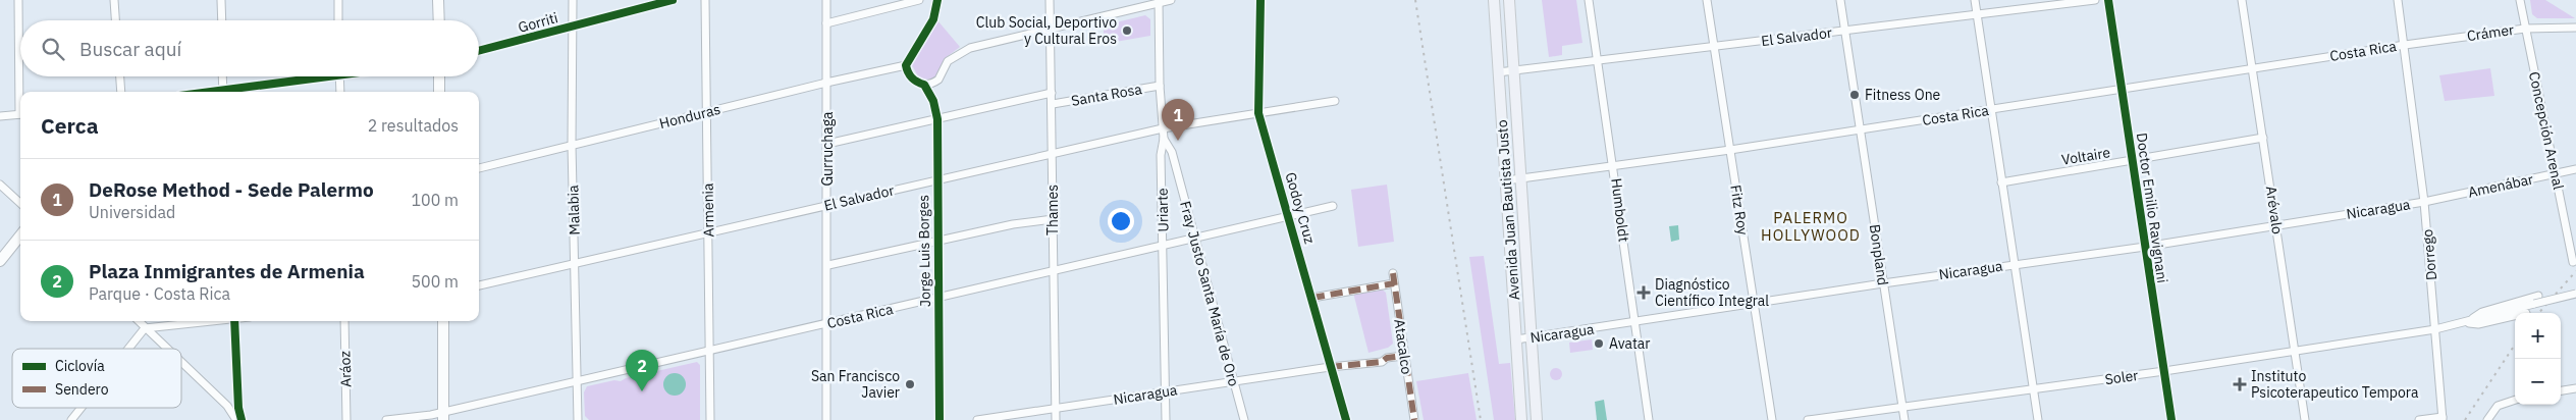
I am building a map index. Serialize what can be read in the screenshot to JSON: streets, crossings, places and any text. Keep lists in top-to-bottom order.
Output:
{
  "streets": {
    "main road": ["Avenida Juan Bautista Justo"],
    "street": [
      "Gorriti",
      "Crámer",
      "El Salvador",
      "Costa Rica",
      "Santa Rosa",
      "Honduras",
      "Concepción Arenal",
      "Gurruchaga",
      "Voltaire",
      "Amenábar",
      "Godoy Cruz",
      "Doctor Emilio Ravignani",
      "Nicaragua",
      "Malabia",
      "Armenia",
      "Thames",
      "Uriarte",
      "Humboldt",
      "Fitz Roy",
      "Arévalo",
      "Jorge Luis Borges",
      "Bonpland",
      "Dorrego",
      "Fray Justo Santa María de Oro",
      "Atacalco",
      "Aráoz",
      "Soler"
    ]
  },
  "crossings": [
    ["Gorriti", "Malabia"],
    ["Crámer", "Costa Rica"],
    ["Crámer", "Concepción Arenal"],
    ["Crámer", "Dorrego"],
    ["El Salvador", "Gurruchaga"],
    ["El Salvador", "Godoy Cruz"],
    ["El Salvador", "Malabia"],
    ["El Salvador", "Armenia"],
    ["El Salvador", "Thames"],
    ["El Salvador", "Uriarte"],
    ["El Salvador", "Avenida Juan Bautista Justo"],
    ["El Salvador", "Humboldt"],
    ["El Salvador", "Fitz Roy"],
    ["El Salvador", "Jorge Luis Borges"],
    ["El Salvador", "Bonpland"],
    ["Costa Rica", "Gurruchaga"],
    ["Costa Rica", "Godoy Cruz"],
    ["Costa Rica", "Doctor Emilio Ravignani"],
    ["Costa Rica", "Malabia"],
    ["Costa Rica", "Armenia"],
    ["Costa Rica", "Thames"],
    ["Costa Rica", "Uriarte"],
    ["Costa Rica", "Avenida Juan Bautista Justo"],
    ["Costa Rica", "Humboldt"],
    ["Costa Rica", "Fitz Roy"],
    ["Costa Rica", "Arévalo"],
    ["Costa Rica", "Jorge Luis Borges"],
    ["Costa Rica", "Bonpland"],
    ["Costa Rica", "Dorrego"],
    ["Costa Rica", "Fray Justo Santa María de Oro"],
    ["Santa Rosa", "Thames"],
    ["Santa Rosa", "Uriarte"],
    ["Honduras", "Gurruchaga"],
    ["Honduras", "Malabia"],
    ["Honduras", "Armenia"],
    ["Concepción Arenal", "Amenábar"],
    ["Voltaire", "Doctor Emilio Ravignani"],
    ["Voltaire", "Arévalo"],
    ["Amenábar", "Nicaragua"],
    ["Amenábar", "Dorrego"],
    ["Godoy Cruz", "Nicaragua"],
    ["Doctor Emilio Ravignani", "Nicaragua"],
    ["Doctor Emilio Ravignani", "Soler"],
    ["Nicaragua", "Thames"],
    ["Nicaragua", "Uriarte"],
    ["Nicaragua", "Avenida Juan Bautista Justo"],
    ["Nicaragua", "Humboldt"],
    ["Nicaragua", "Fitz Roy"],
    ["Nicaragua", "Arévalo"],
    ["Nicaragua", "Bonpland"],
    ["Nicaragua", "Dorrego"],
    ["Nicaragua", "Fray Justo Santa María de Oro"],
    ["Nicaragua", "Atacalco"],
    ["Uriarte", "Fray Justo Santa María de Oro"],
    ["Arévalo", "Soler"],
    ["Bonpland", "Soler"],
    ["Dorrego", "Soler"]
  ],
  "districts": ["PALERMO HOLLYWOOD"],
  "places": {
    "other": [
      "Club Social, Deportivo y Cultural Eros",
      "Fitness One",
      "Avatar",
      "San Francisco Javier"
    ],
    "health": ["Diagnóstico Científico Integral", "Instituto Psicoterapeutico Tempora"]
  },
  "legend": ["Ciclovía", "Sendero"],
  "page": {
    "search": "Buscar aquí",
    "heading": ["Cerca", "2 resultados"],
    "pins": ["1", "2"],
    "list": [
      {
        "mark": "1",
        "name": "DeRose Method - Sede Palermo",
        "note": "Universidad",
        "value": "100 m"
      },
      {
        "mark": "2",
        "name": "Plaza Inmigrantes de Armenia",
        "note": "Parque · Costa Rica",
        "value": "500 m"
      }
    ],
    "map_buttons": ["+", "−"]
  }
}
